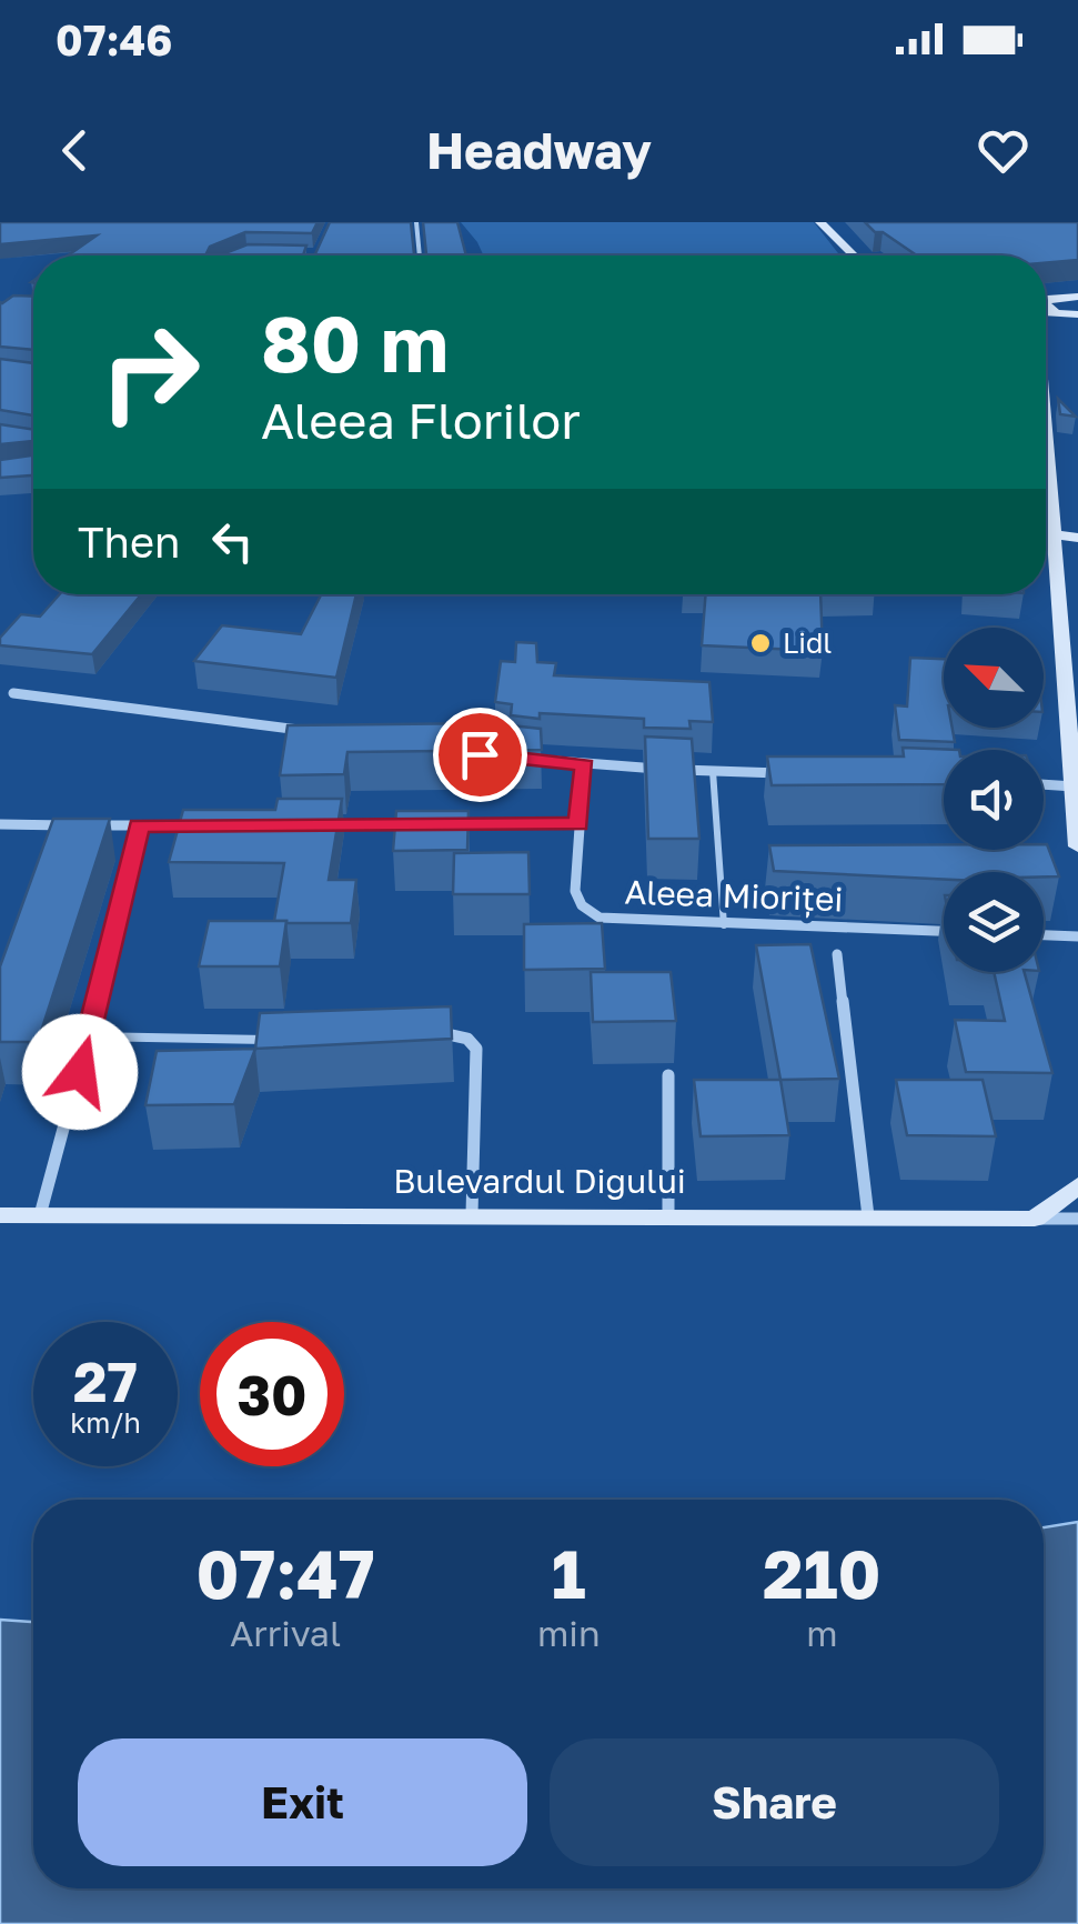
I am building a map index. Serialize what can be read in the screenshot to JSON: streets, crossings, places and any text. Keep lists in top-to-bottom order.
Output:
{
  "streets": {
    "street": ["Aleea Mioriței", "Bulevardul Digului"]
  },
  "places": ["Lidl"],
  "north": "top left",
  "page": {
    "status": "07:46",
    "header": "Headway",
    "turn": ["80 m", "Aleea Florilor"],
    "then": "Then",
    "speed": "27 km/h",
    "limit": "30",
    "eta": [
      "07:47",
      "Arrival",
      "1",
      "min",
      "210",
      "m"
    ],
    "buttons": ["Exit", "Share"]
  }
}
